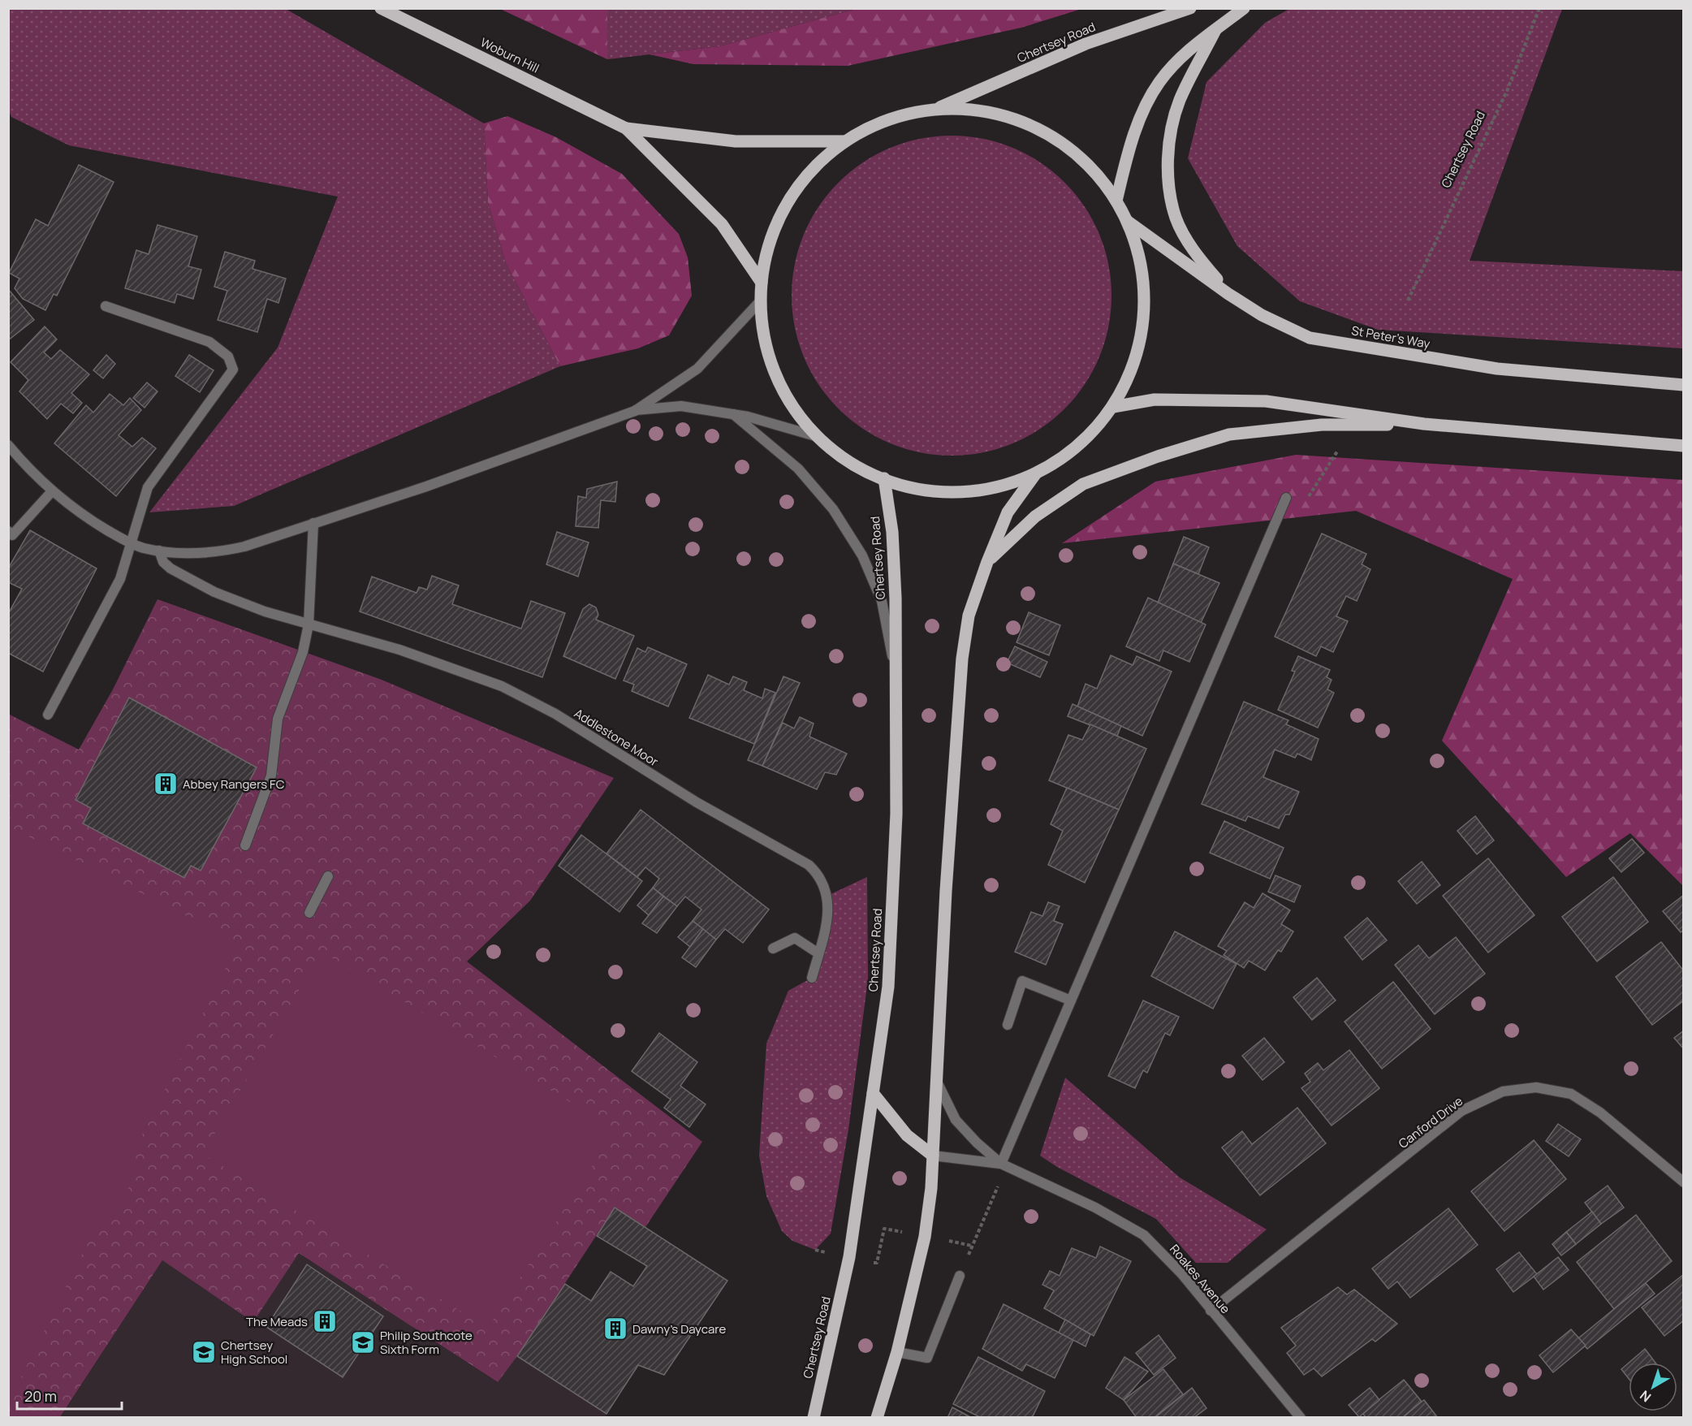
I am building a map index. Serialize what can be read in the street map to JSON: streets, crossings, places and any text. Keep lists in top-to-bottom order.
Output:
{
  "streets": {
    "main road": ["Chertsey Road", "Woburn Hill", "St Peter's Way"],
    "street": ["Addlestone Moor", "Canford Drive", "Roakes Avenue"]
  },
  "crossings": [
    ["Canford Drive", "Roakes Avenue"]
  ],
  "places": {
    "building": ["Abbey Rangers FC", "The Meads", "Dawny's Daycare"],
    "school or university": ["Philip Southcote Sixth Form", "Chertsey High School"]
  },
  "scale_bar": "20 m",
  "north": "bottom left"
}
